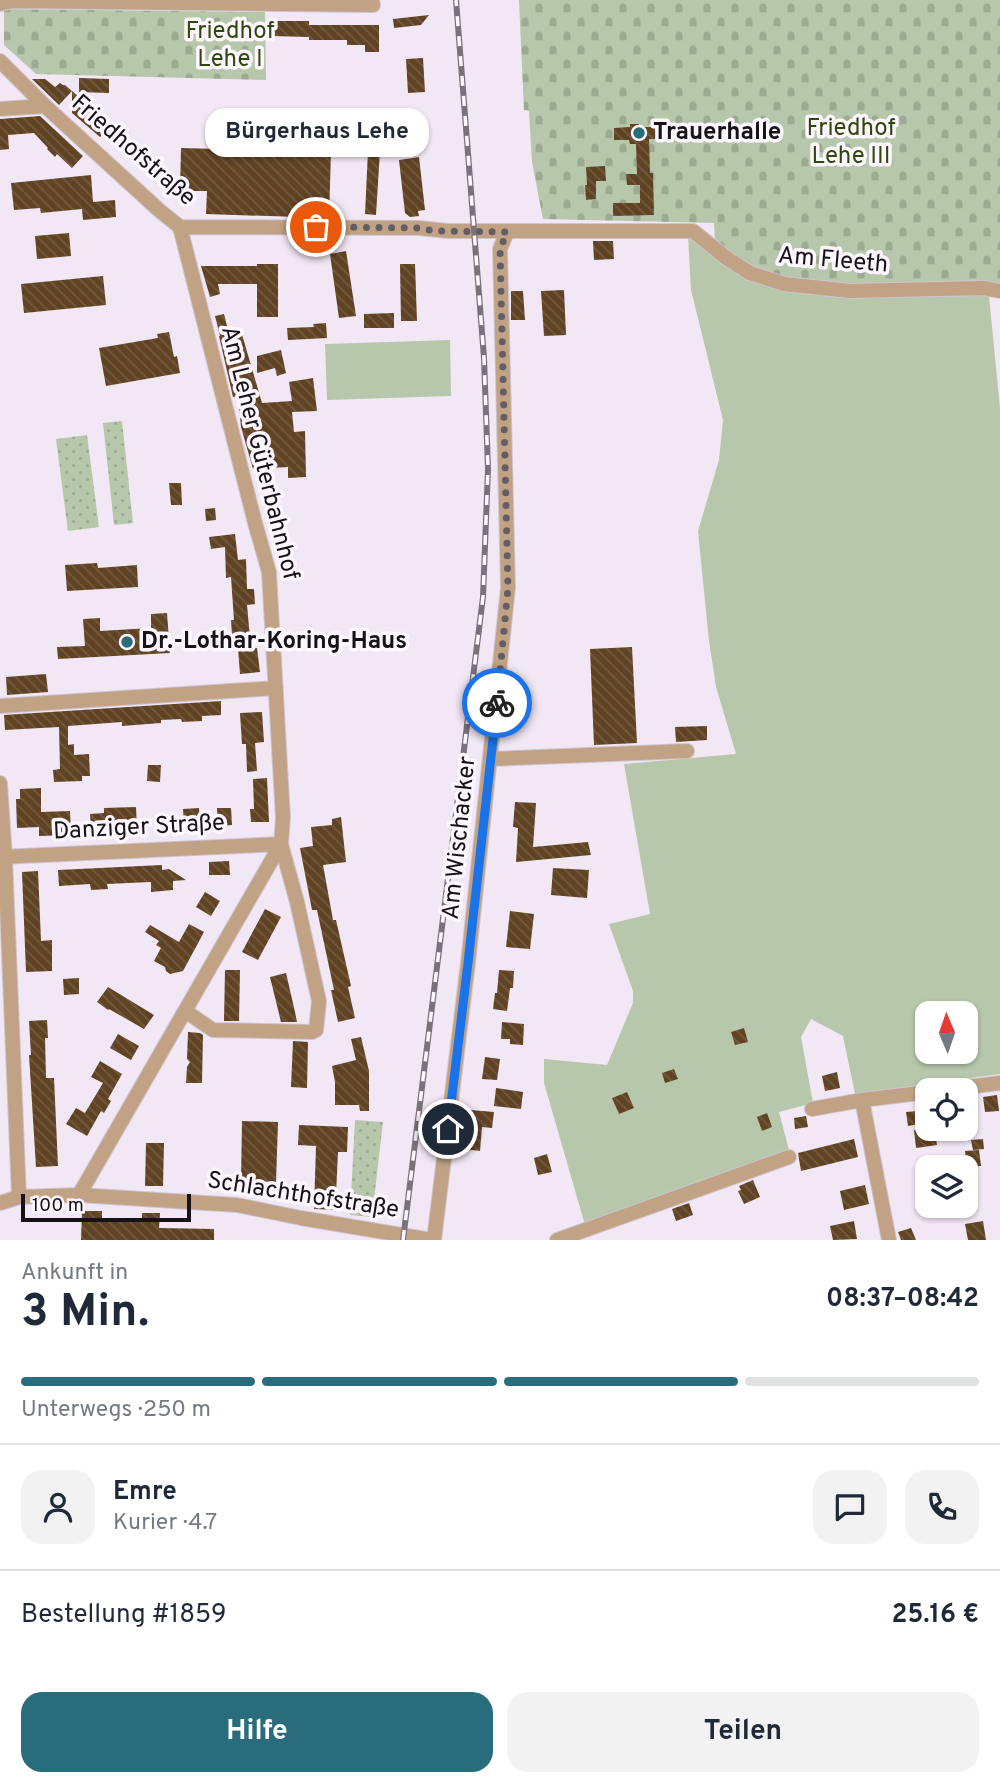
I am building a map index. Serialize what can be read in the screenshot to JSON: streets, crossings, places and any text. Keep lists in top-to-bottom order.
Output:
{
  "streets": {
    "street": [
      "Friedhofstraße",
      "Am Fleeth",
      "Am Leher Güterbahnhof",
      "Danziger Straße",
      "Am Wischacker",
      "Schlachthofstraße"
    ]
  },
  "crossings": [
    ["Friedhofstraße", "Am Fleeth"],
    ["Friedhofstraße", "Am Leher Güterbahnhof"],
    ["Friedhofstraße", "Am Wischacker"],
    ["Am Fleeth", "Am Wischacker"],
    ["Am Leher Güterbahnhof", "Danziger Straße"],
    ["Am Wischacker", "Schlachthofstraße"]
  ],
  "parks": ["Friedhof Lehe I", "Friedhof Lehe III"],
  "places": ["Trauerhalle", "Bürgerhaus Lehe", "Dr.-Lothar-Koring-Haus"],
  "scale_bar": "100 m",
  "north": "top",
  "page": {
    "bubble": "Bürgerhaus Lehe",
    "scale": "100 m",
    "heading": ["3 Min.", "Ankunft in", "08:37–08:42"],
    "panel": [
      "Emre",
      "Kurier · 4.7",
      "Bestellung #1859",
      "25.16 €"
    ],
    "bar": "Unterwegs · 250 m",
    "buttons": ["Hilfe", "Teilen"]
  }
}
